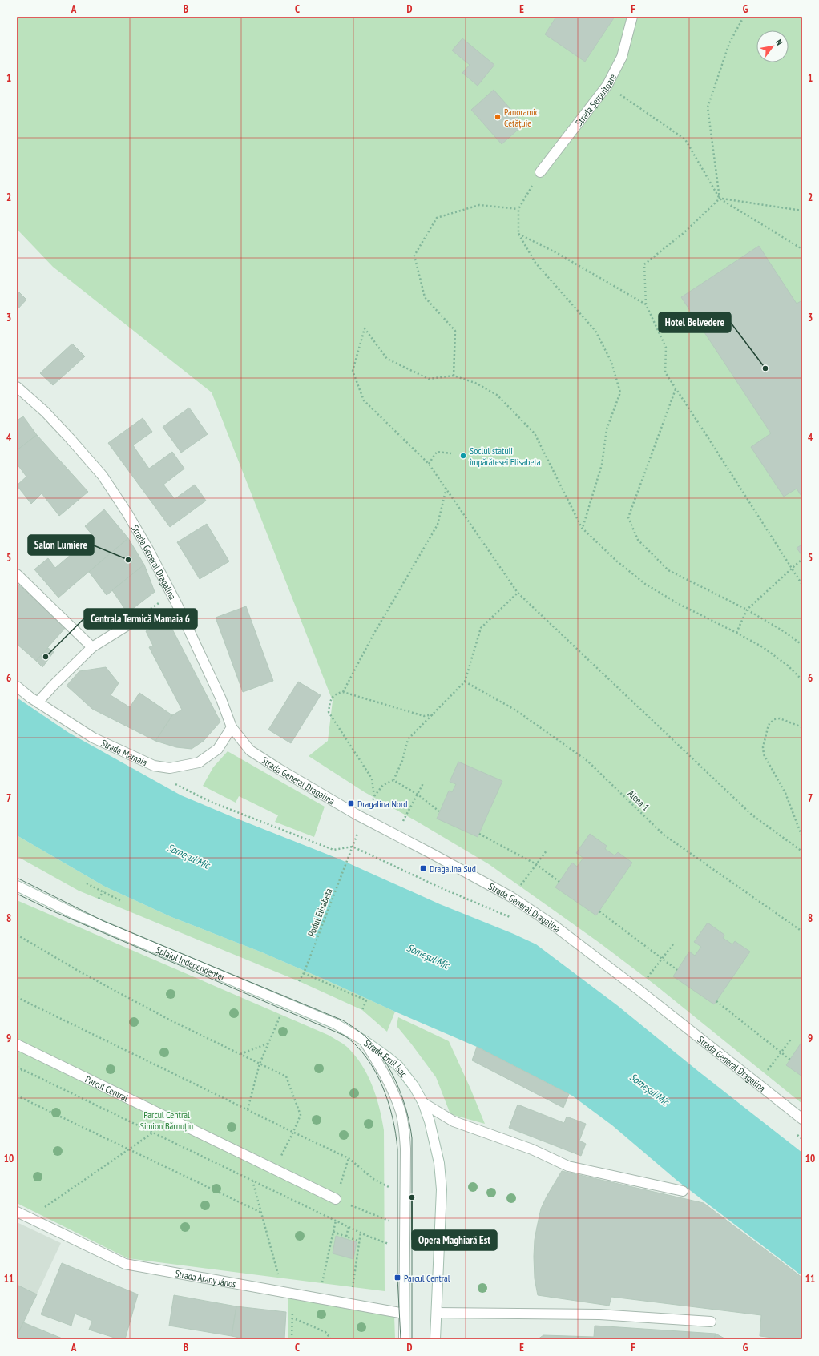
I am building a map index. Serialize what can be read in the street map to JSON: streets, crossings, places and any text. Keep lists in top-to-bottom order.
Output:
{
  "streets": {
    "street": [
      "Strada Șerpuitoare",
      "Strada General Dragalina",
      "Strada Mamaia",
      "Splaiul Independenței",
      "Strada Emil Isac",
      "Parcul Central",
      "Strada Arany János"
    ],
    "path": ["Aleea 1", "Podul Elisabeta"]
  },
  "crossings": [
    ["Strada General Dragalina", "Strada Mamaia"],
    ["Splaiul Independenței", "Strada Emil Isac"],
    ["Strada Emil Isac", "Strada Arany János"]
  ],
  "water": ["Someșul Mic"],
  "parks": ["Parcul Central Simion Bărnuțiu"],
  "places": {
    "other": [
      "Panoramic Cetățuie",
      "Hotel Belvedere",
      "Soclul statuii împărătesei Elisabeta",
      "Salon Lumiere",
      "Centrala Termică Mamaia 6",
      "Opera Maghiară Est"
    ],
    "transit": ["Dragalina Nord", "Dragalina Sud", "Parcul Central"]
  },
  "north": "top right",
  "grid": {
    "columns": [
      "A",
      "B",
      "C",
      "D",
      "E",
      "F",
      "G"
    ],
    "rows": [
      "1",
      "2",
      "3",
      "4",
      "5",
      "6",
      "7",
      "8",
      "9",
      "10",
      "11"
    ]
  }
}
